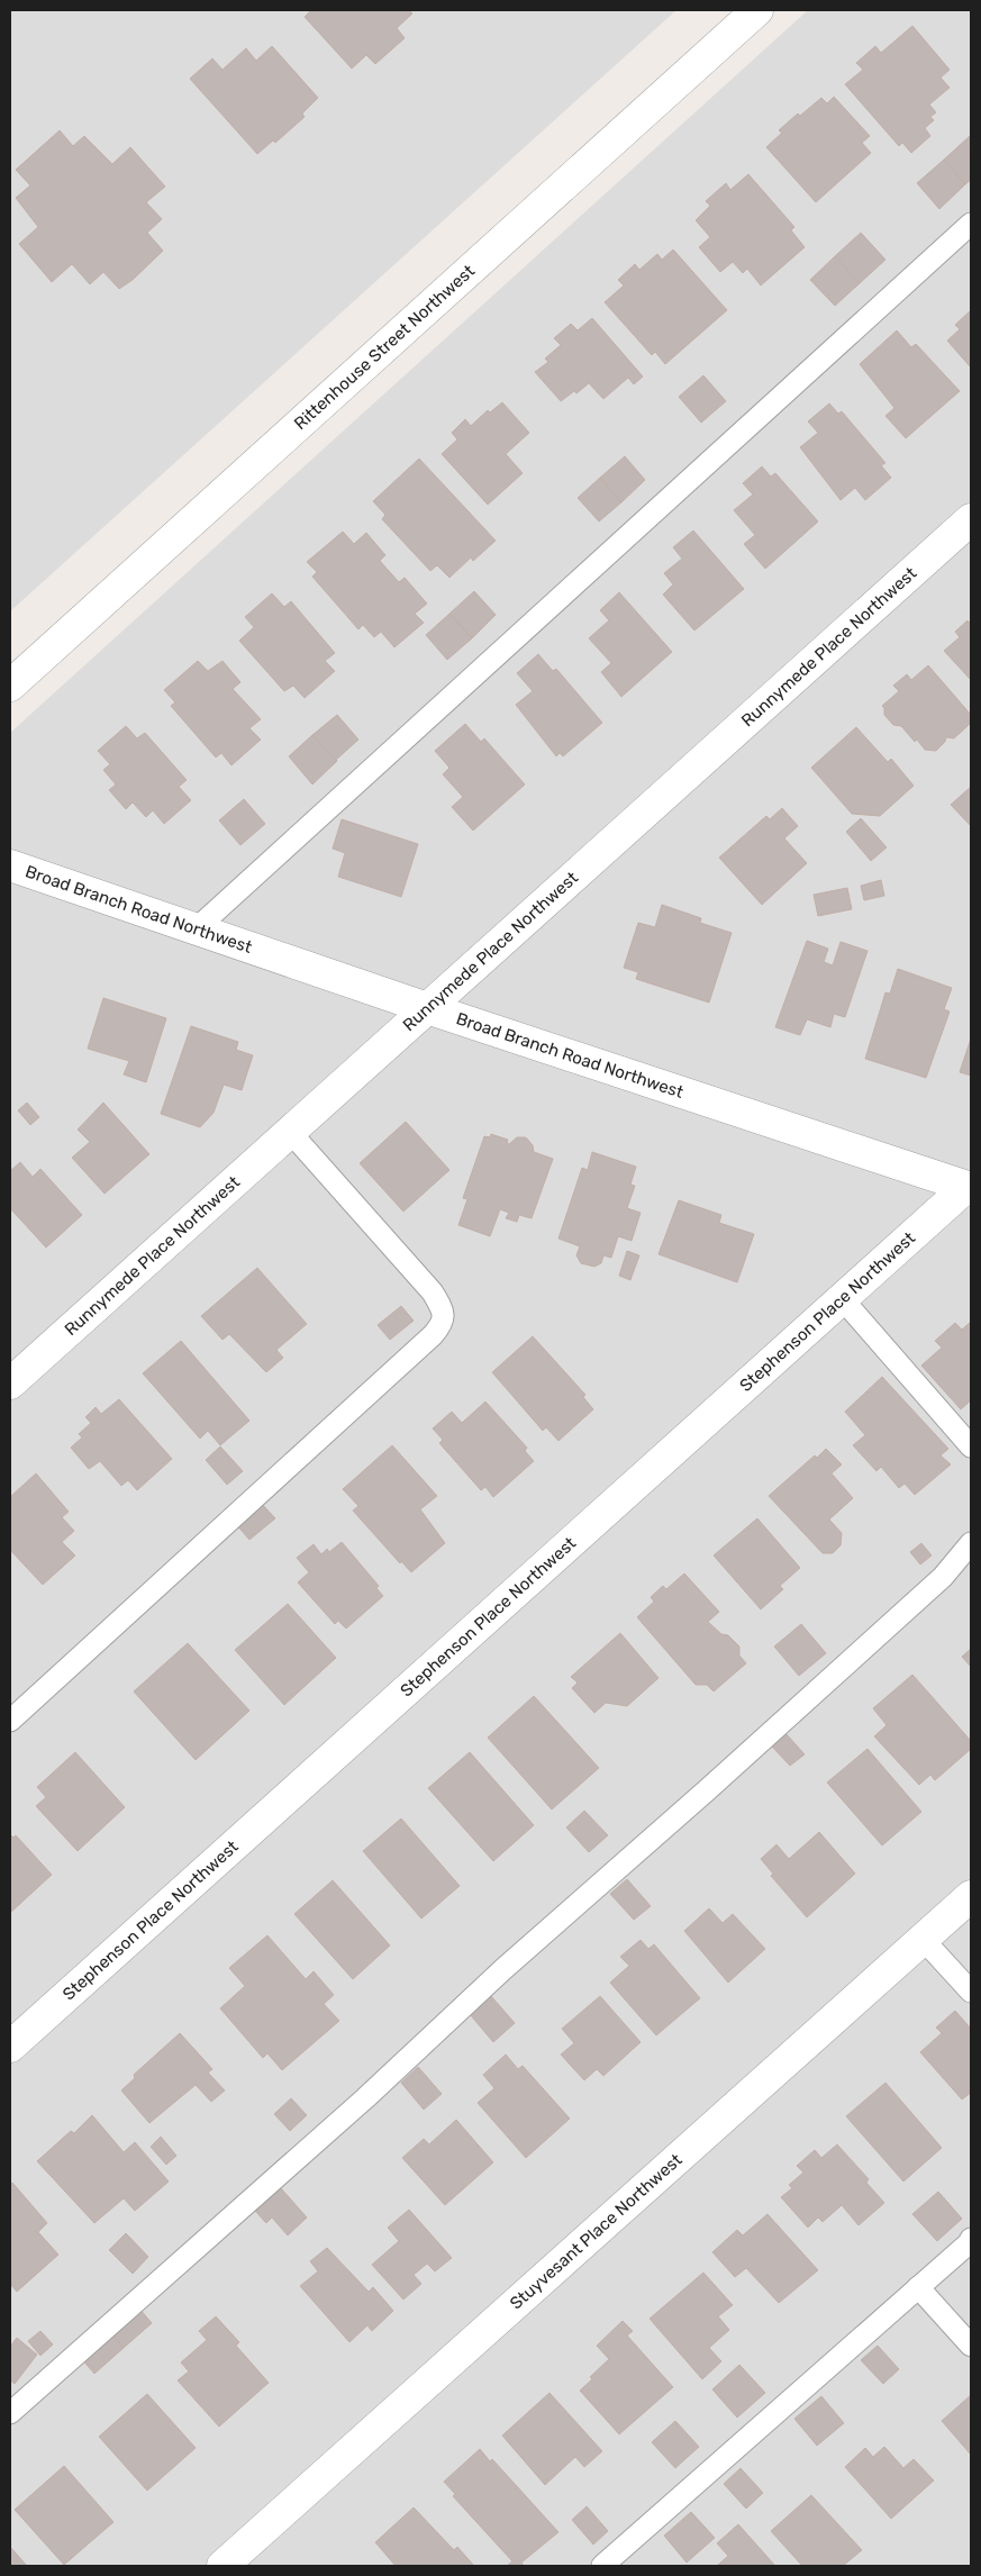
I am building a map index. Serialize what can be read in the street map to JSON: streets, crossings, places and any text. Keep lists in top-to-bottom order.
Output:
{
  "streets": {
    "street": [
      "Rittenhouse Street Northwest",
      "Runnymede Place Northwest",
      "Broad Branch Road Northwest",
      "Stephenson Place Northwest",
      "Stuyvesant Place Northwest"
    ]
  },
  "crossings": [
    ["Runnymede Place Northwest", "Broad Branch Road Northwest"],
    ["Broad Branch Road Northwest", "Stephenson Place Northwest"]
  ]
}
